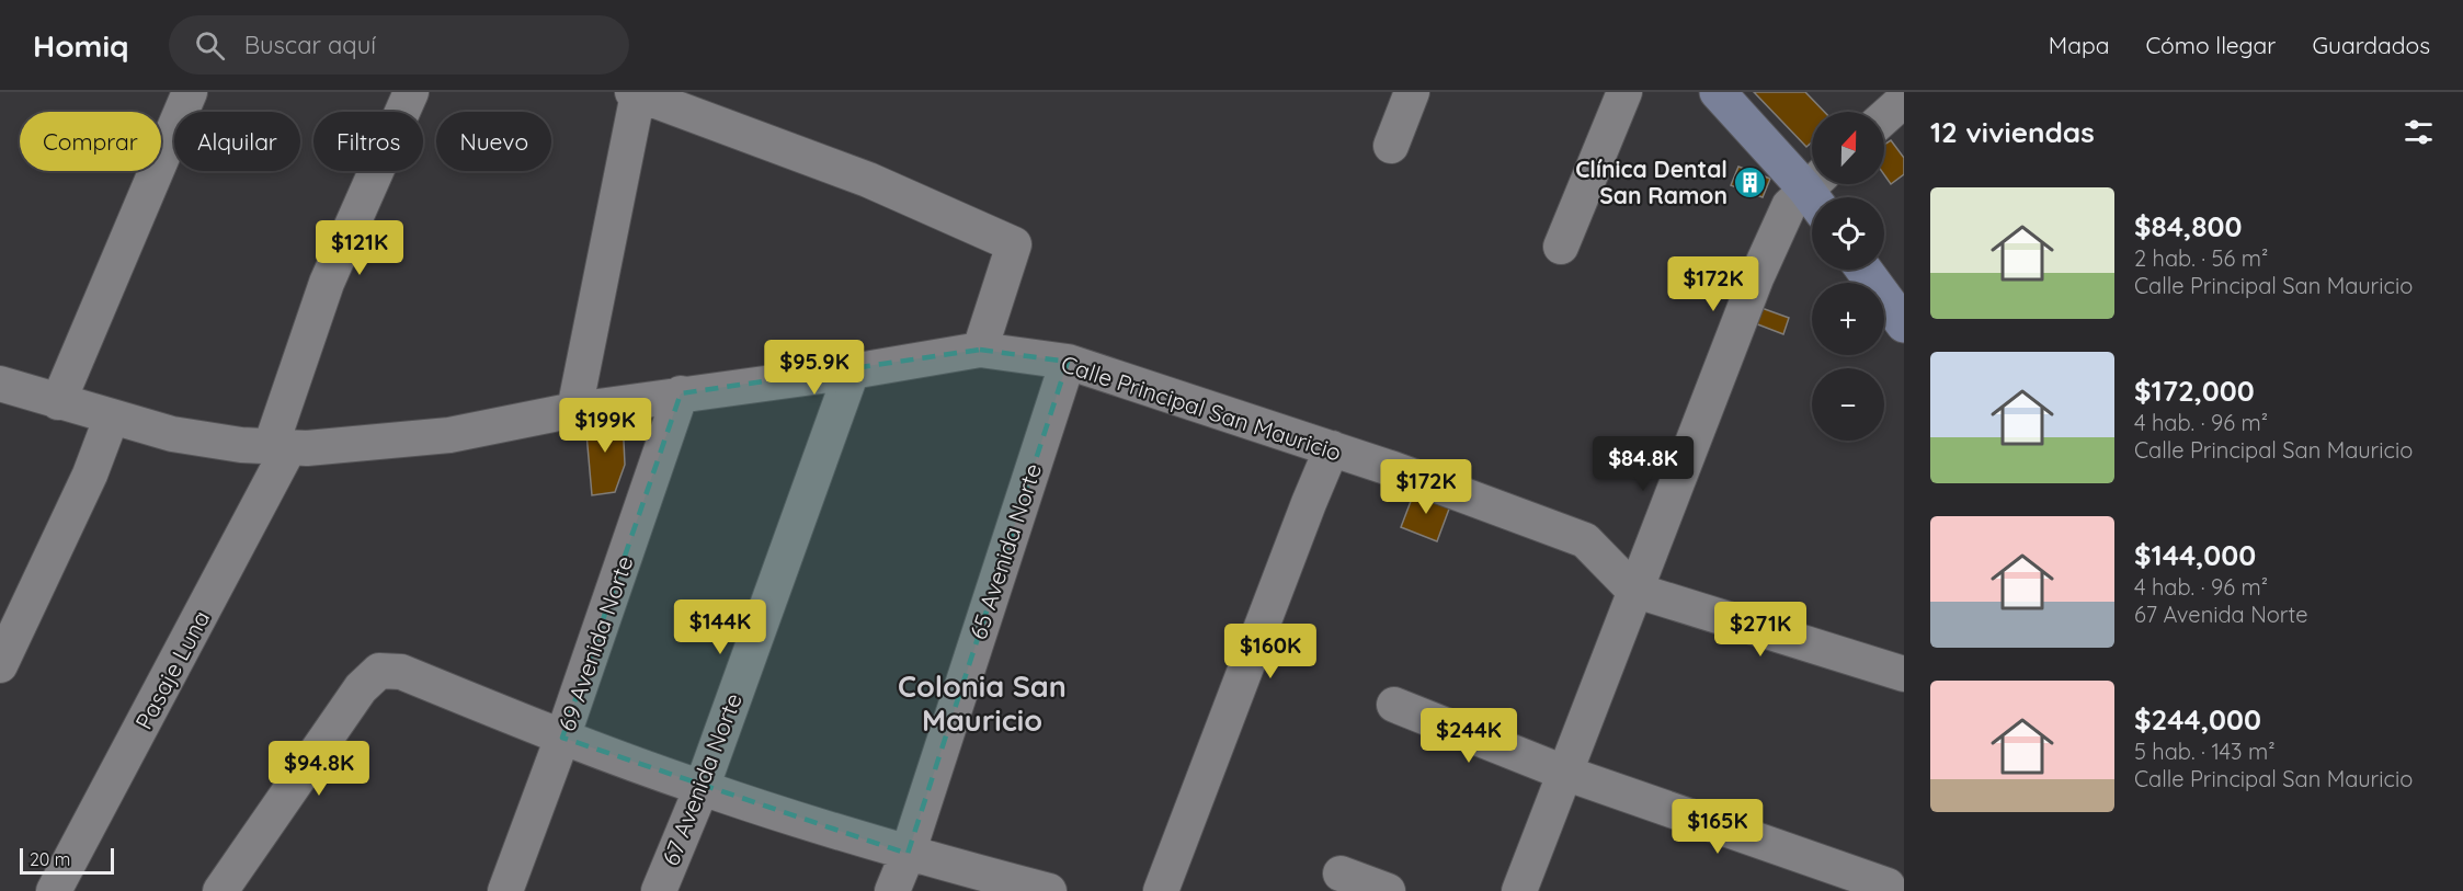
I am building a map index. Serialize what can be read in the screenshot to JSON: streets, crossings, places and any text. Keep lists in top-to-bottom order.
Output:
{
  "streets": {
    "street": [
      "Calle Principal San Mauricio",
      "65 Avenida Norte",
      "69 Avenida Norte",
      "Pasaje Luna",
      "67 Avenida Norte"
    ]
  },
  "crossings": [
    ["Calle Principal San Mauricio", "65 Avenida Norte"],
    ["Calle Principal San Mauricio", "69 Avenida Norte"],
    ["Calle Principal San Mauricio", "Pasaje Luna"],
    ["Calle Principal San Mauricio", "67 Avenida Norte"]
  ],
  "districts": ["Colonia San Mauricio"],
  "places": {
    "building": ["Clínica Dental San Ramon"]
  },
  "scale_bar": "20 m",
  "north": "top",
  "page": {
    "header": "Homiq",
    "search": "Buscar aquí",
    "nav": ["Mapa", "Cómo llegar", "Guardados"],
    "heading": "12 viviendas",
    "map_buttons": ["+", "−"],
    "chip": [
      "Comprar",
      "Alquilar",
      "Filtros",
      "Nuevo"
    ],
    "list": [
      {
        "name": "$84,800",
        "note": "2 hab. · 56 m² · Calle Principal San Mauricio"
      },
      {
        "name": "$172,000",
        "note": "4 hab. · 96 m² · Calle Principal San Mauricio"
      },
      {
        "name": "$144,000",
        "note": "4 hab. · 96 m² · 67 Avenida Norte"
      },
      {
        "name": "$244,000",
        "note": "5 hab. · 143 m² · Calle Principal San Mauricio"
      }
    ],
    "price": [
      "$121K",
      "$172K",
      "$95.9K",
      "$199K",
      "$84.8K",
      "$172K",
      "$144K",
      "$271K",
      "$160K",
      "$244K",
      "$94.8K",
      "$165K"
    ],
    "scale": "20 m"
  }
}
